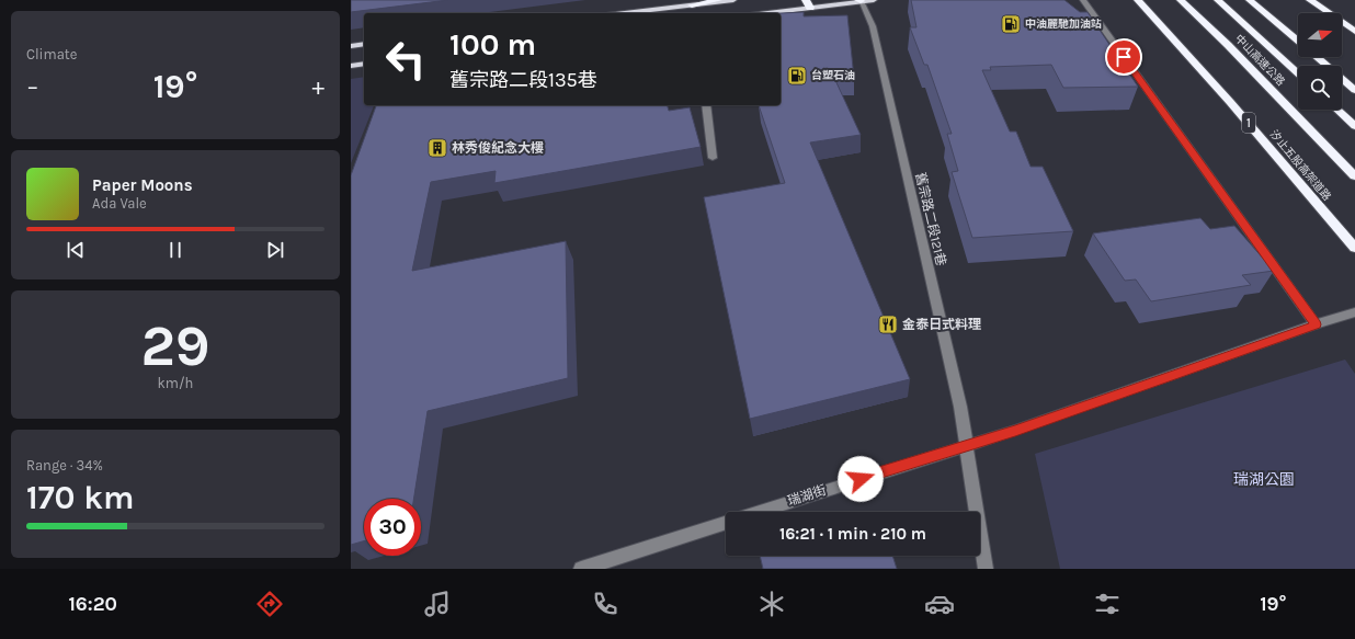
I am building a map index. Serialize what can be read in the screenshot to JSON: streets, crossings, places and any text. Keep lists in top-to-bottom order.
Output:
{
  "streets": {
    "highway": ["中山高速公路", "1", "汐止五股高架道路"],
    "street": ["舊宗路二段121巷", "瑞湖街"]
  },
  "crossings": [
    ["舊宗路二段121巷", "瑞湖街"]
  ],
  "parks": ["瑞湖公園"],
  "places": {
    "fuel station": ["中油麗馳加油站", "台塑石油"],
    "building": ["林秀俊紀念大樓"],
    "restaurant": ["金泰日式料理"]
  },
  "north": "right",
  "page": {
    "tile": [
      "Climate",
      ["29", "km/h"],
      ["Range · 34%", "170 km"]
    ],
    "turn": ["100 m", "舊宗路二段135巷"],
    "heat": ["−", "19°", "+"],
    "song": ["Paper Moons", "Ada Vale"],
    "limit": "30",
    "trip": "16:21 · 1 min · 210 m",
    "tabs": ["16:20", "19°"]
  }
}
